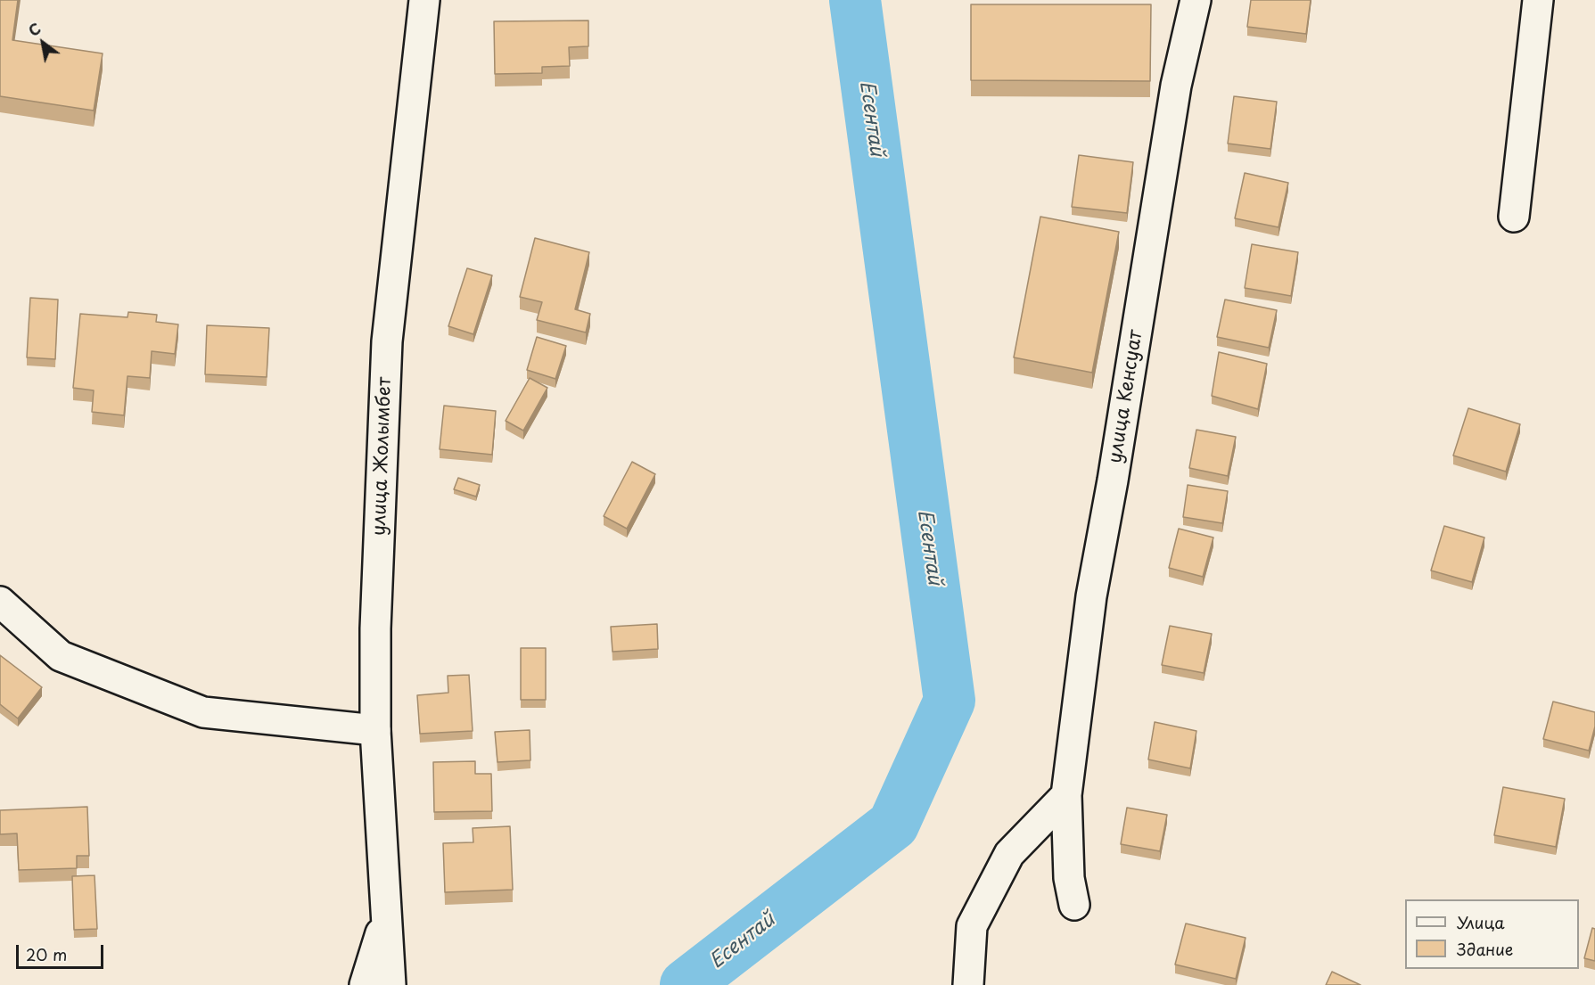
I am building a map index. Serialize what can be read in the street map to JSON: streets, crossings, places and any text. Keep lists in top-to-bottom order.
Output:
{
  "streets": {
    "street": ["улица Кенсуат", "улица Жолымбет"]
  },
  "water": ["Есентай"],
  "legend": ["Улица", "Здание"],
  "scale_bar": "20 m",
  "north": "top left"
}
